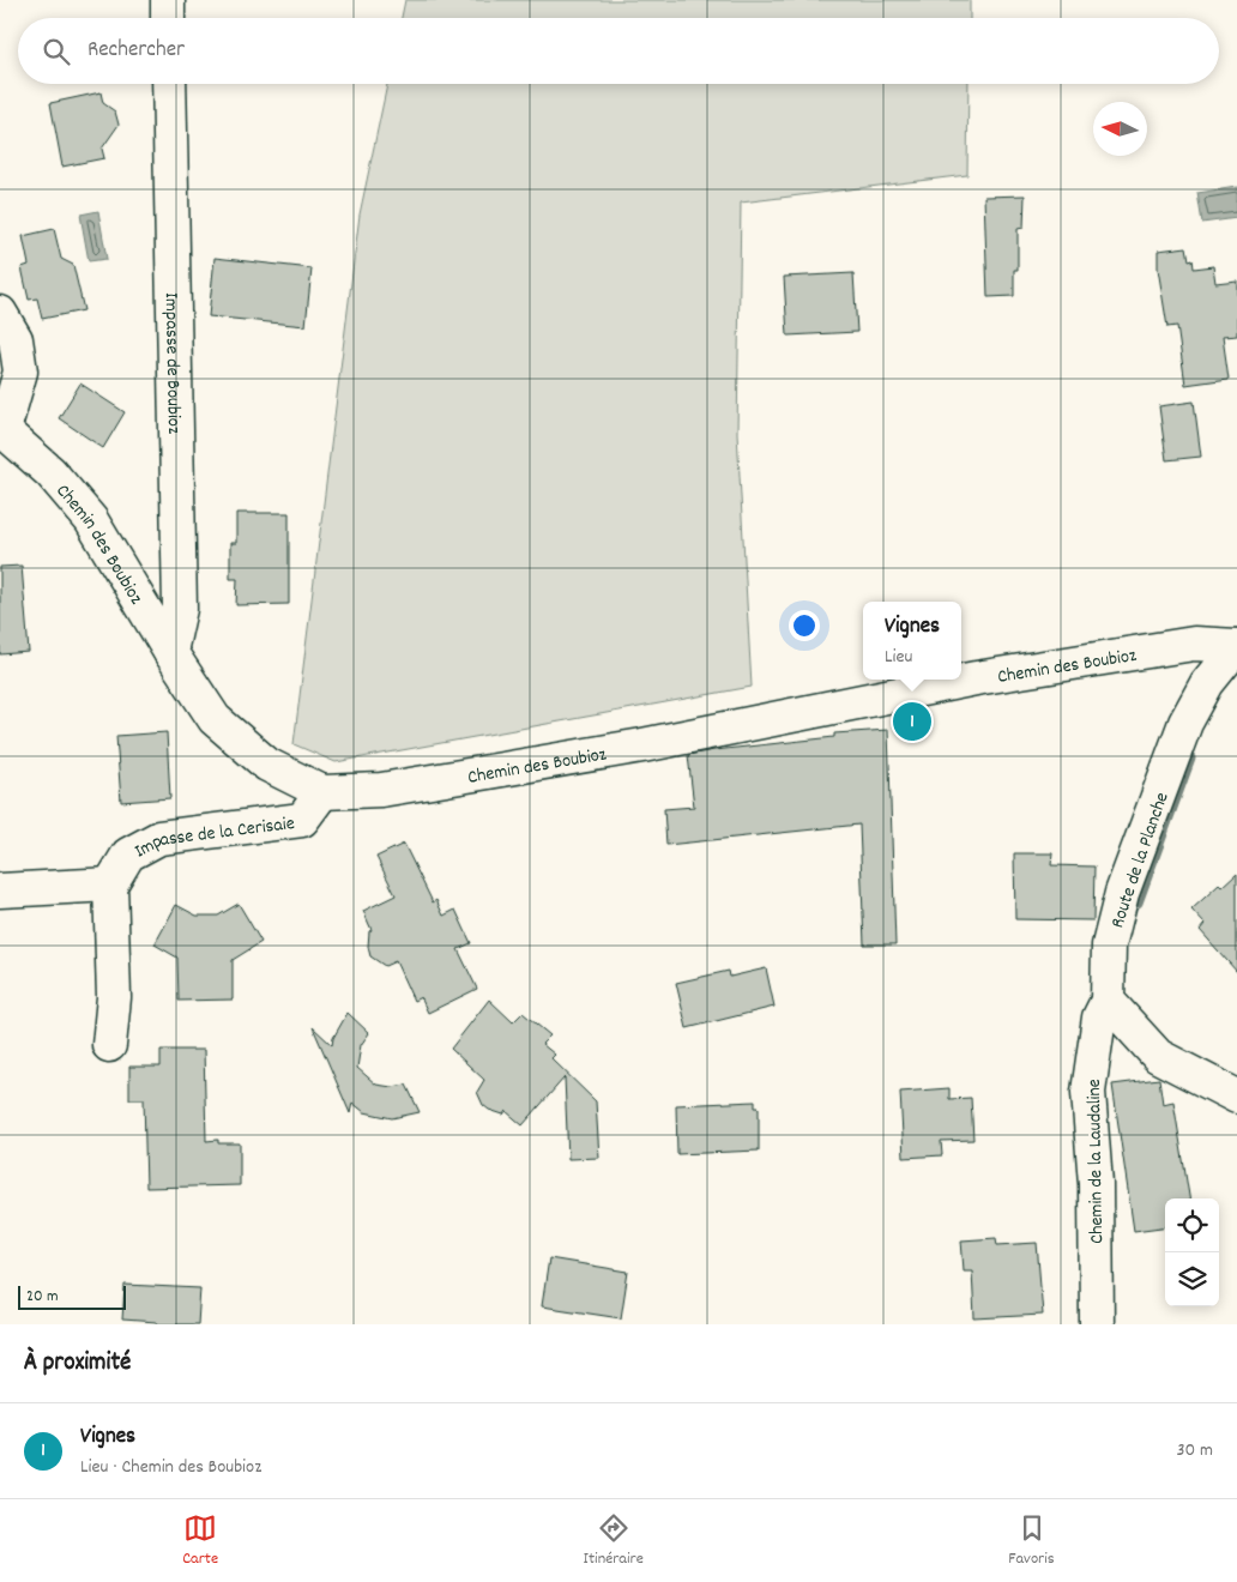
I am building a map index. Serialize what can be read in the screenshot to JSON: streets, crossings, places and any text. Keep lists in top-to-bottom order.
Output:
{
  "streets": {
    "street": [
      "Impasse de Boubioz",
      "Chemin des Boubioz",
      "Impasse de la Cerisaie",
      "Route de la Planche",
      "Chemin de la Laudaline"
    ]
  },
  "crossings": [
    ["Impasse de Boubioz", "Chemin des Boubioz"],
    ["Chemin des Boubioz", "Impasse de la Cerisaie"],
    ["Chemin des Boubioz", "Route de la Planche"],
    ["Route de la Planche", "Chemin de la Laudaline"]
  ],
  "scale_bar": "20 m",
  "north": "left",
  "page": {
    "search": "Rechercher",
    "popup": ["Vignes", "Lieu"],
    "pins": "1",
    "scale": "20 m",
    "heading": "À proximité",
    "list": [
      {
        "mark": "1",
        "name": "Vignes",
        "note": "Lieu · Chemin des Boubioz",
        "value": "30 m"
      }
    ],
    "nav": ["Carte", "Itinéraire", "Favoris"]
  }
}
